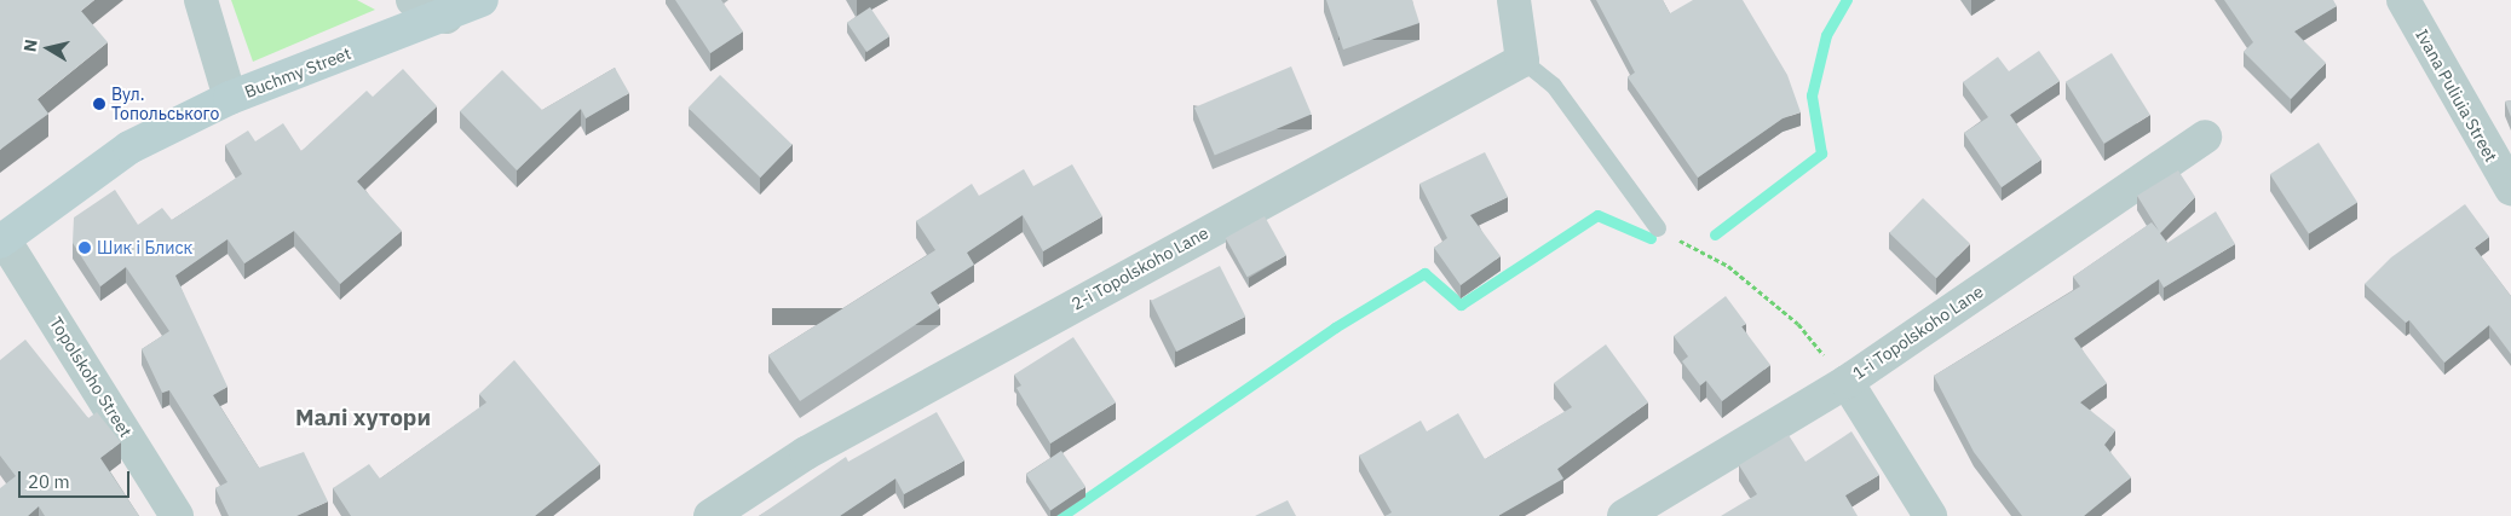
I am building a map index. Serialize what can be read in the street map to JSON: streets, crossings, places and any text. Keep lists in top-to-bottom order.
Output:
{
  "streets": {
    "street": [
      "Buchmy Street",
      "Ivana Puliuia Street",
      "2-i Topolskoho Lane",
      "1-i Topolskoho Lane",
      "Topolskoho Street"
    ]
  },
  "crossings": [
    ["Buchmy Street", "Topolskoho Street"]
  ],
  "districts": ["Малі хутори"],
  "places": ["Вул. Топольського", "Шик і Блиск"],
  "scale_bar": "20 m",
  "north": "left"
}
